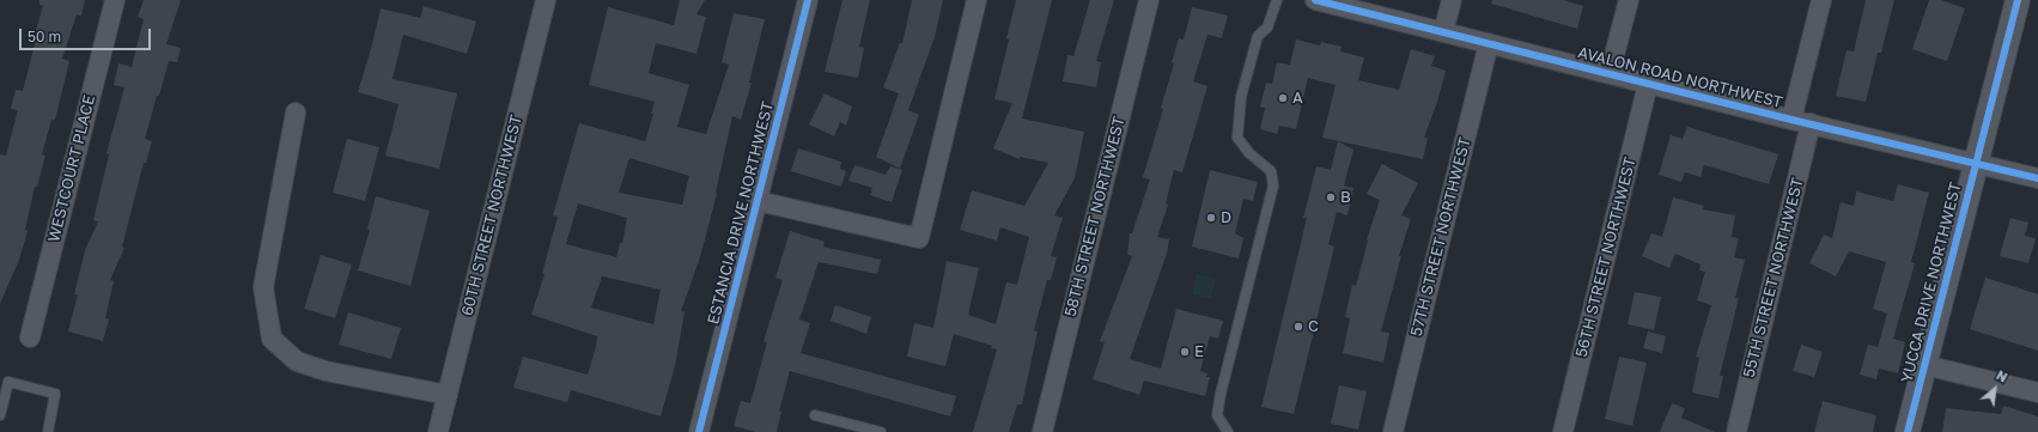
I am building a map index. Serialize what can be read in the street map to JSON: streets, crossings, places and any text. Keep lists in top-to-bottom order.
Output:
{
  "streets": {
    "street": [
      "AVALON ROAD NORTHWEST",
      "WESTCOURT PLACE",
      "ESTANCIA DRIVE NORTHWEST",
      "60TH STREET NORTHWEST",
      "58TH STREET NORTHWEST",
      "57TH STREET NORTHWEST",
      "56TH STREET NORTHWEST",
      "55TH STREET NORTHWEST",
      "YUCCA DRIVE NORTHWEST"
    ]
  },
  "crossings": [
    ["AVALON ROAD NORTHWEST", "57TH STREET NORTHWEST"],
    ["AVALON ROAD NORTHWEST", "56TH STREET NORTHWEST"],
    ["AVALON ROAD NORTHWEST", "55TH STREET NORTHWEST"],
    ["AVALON ROAD NORTHWEST", "YUCCA DRIVE NORTHWEST"]
  ],
  "places": [
    "A",
    "B",
    "D",
    "C",
    "E"
  ],
  "scale_bar": "50 m",
  "north": "top right"
}
